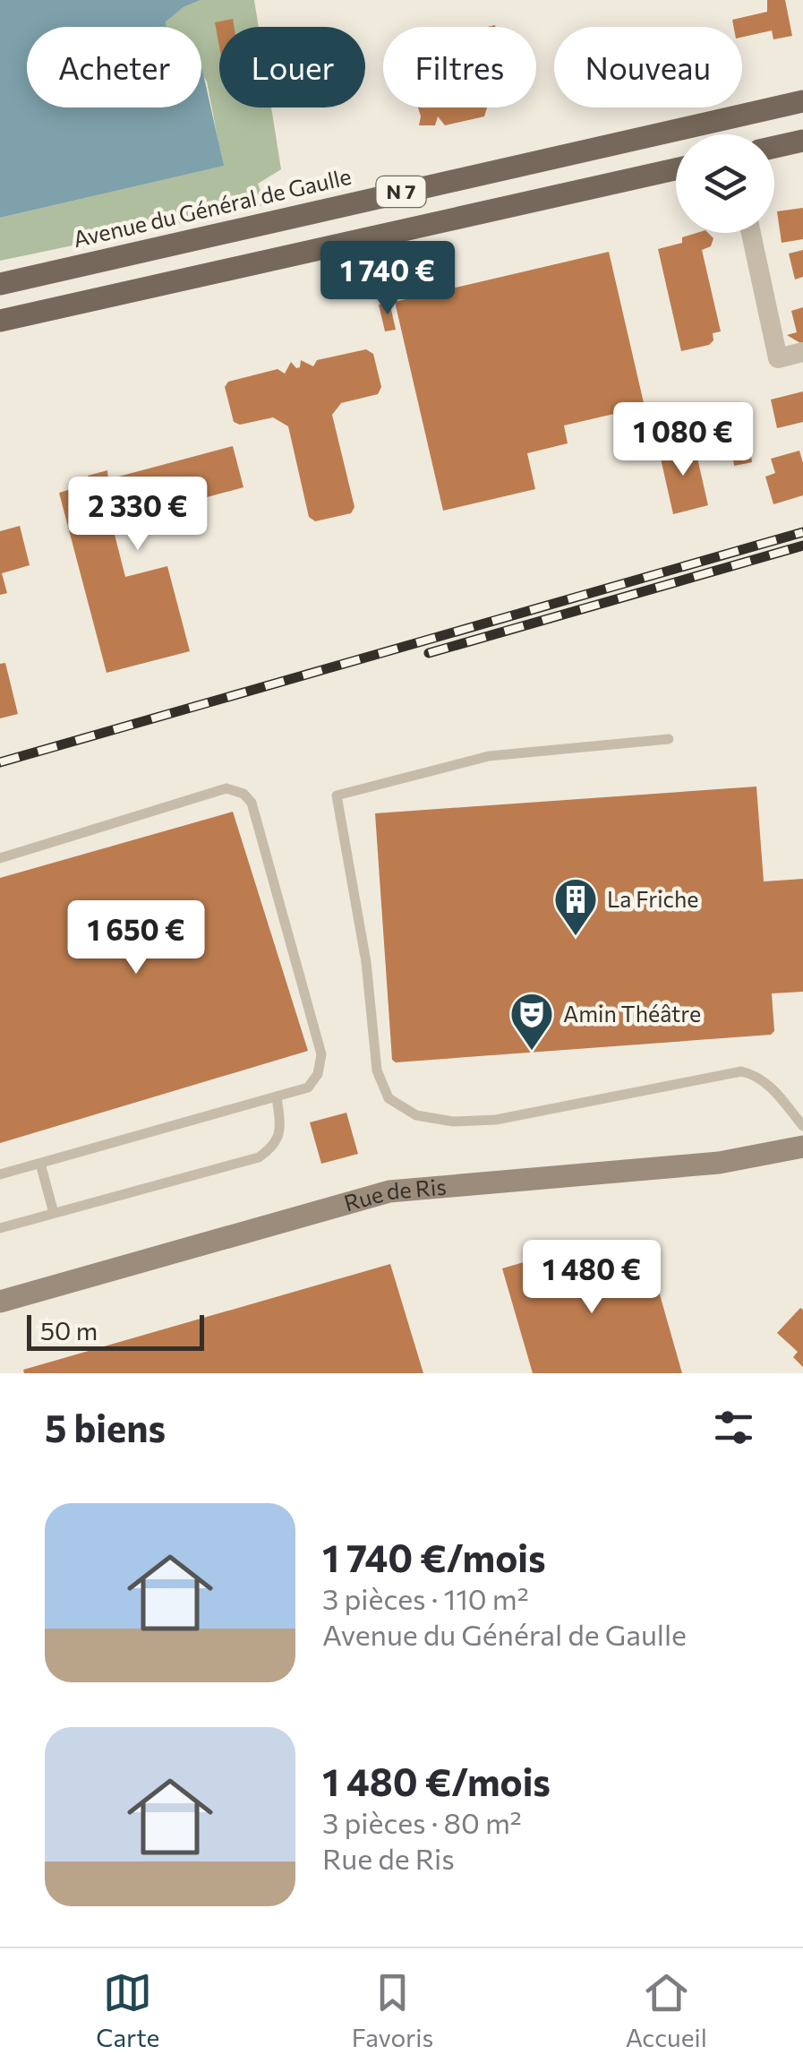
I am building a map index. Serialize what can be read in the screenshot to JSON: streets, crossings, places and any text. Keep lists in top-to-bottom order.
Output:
{
  "streets": {
    "main road": ["N 7", "Avenue du Général de Gaulle", "Rue de Ris"]
  },
  "places": {
    "building": ["La Friche"],
    "theatre": ["Amin Théâtre"]
  },
  "scale_bar": "50 m",
  "page": {
    "chip": [
      "Acheter",
      "Louer",
      "Filtres",
      "Nouveau"
    ],
    "price": [
      "1 740 €",
      "1 080 €",
      "2 330 €",
      "1 650 €",
      "1 480 €"
    ],
    "scale": "50 m",
    "heading": "5 biens",
    "list": [
      {
        "name": "1 740 €/mois",
        "note": "3 pièces · 110 m² · Avenue du Général de Gaulle"
      },
      {
        "name": "1 480 €/mois",
        "note": "3 pièces · 80 m² · Rue de Ris"
      }
    ],
    "tabs": ["Carte", "Favoris", "Accueil"]
  }
}
